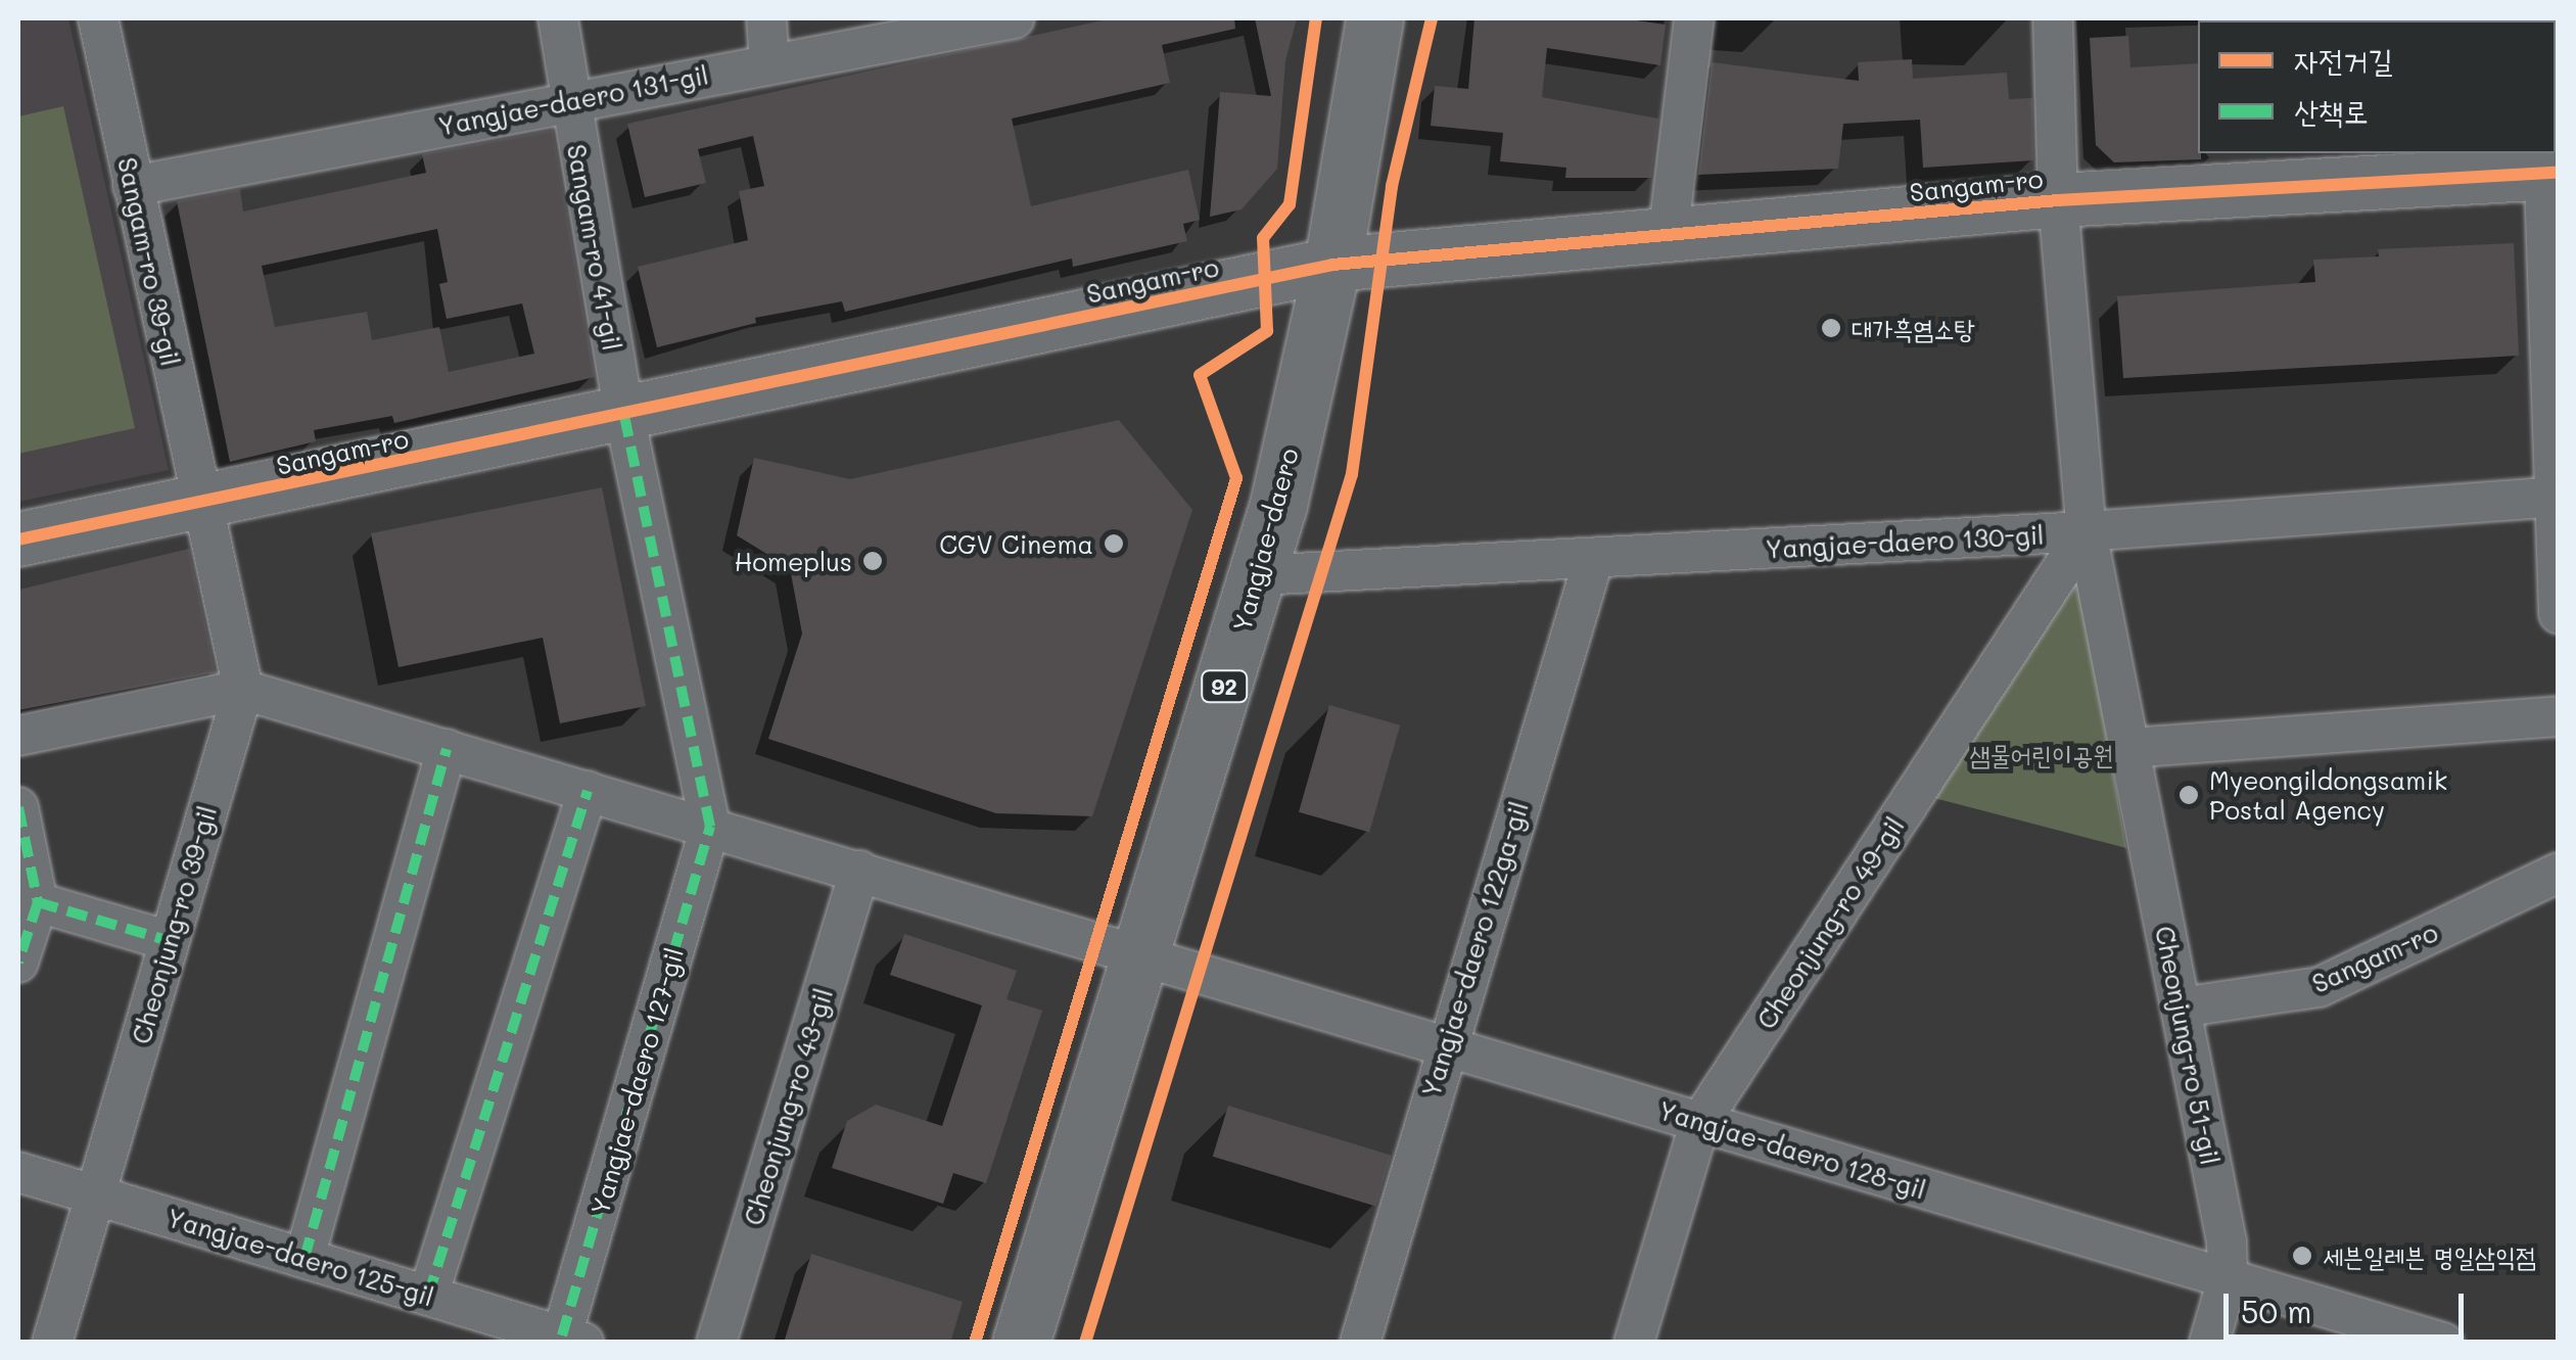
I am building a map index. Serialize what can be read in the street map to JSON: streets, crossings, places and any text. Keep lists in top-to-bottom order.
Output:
{
  "streets": {
    "main road": ["Yangjae-daero", "92"],
    "street": [
      "Yangjae-daero 131-gil",
      "Sangam-ro",
      "Sangam-ro 41-gil",
      "Sangam-ro 39-gil",
      "Yangjae-daero 130-gil",
      "Cheonjung-ro 49-gil",
      "Cheonjung-ro 39-gil",
      "Yangjae-daero 122ga-gil",
      "Cheonjung-ro 51-gil",
      "Yangjae-daero 127-gil",
      "Cheonjung-ro 43-gil",
      "Yangjae-daero 128-gil",
      "Yangjae-daero 125-gil"
    ]
  },
  "crossings": [
    ["Yangjae-daero 131-gil", "Sangam-ro 41-gil"],
    ["Yangjae-daero 131-gil", "Sangam-ro 39-gil"],
    ["Sangam-ro", "Sangam-ro 41-gil"],
    ["Sangam-ro", "Sangam-ro 39-gil"],
    ["Sangam-ro", "Yangjae-daero"],
    ["Sangam-ro", "Yangjae-daero 130-gil"],
    ["Sangam-ro", "Cheonjung-ro 39-gil"],
    ["Sangam-ro", "Cheonjung-ro 51-gil"],
    ["Sangam-ro 41-gil", "Yangjae-daero 127-gil"],
    ["Sangam-ro 39-gil", "Cheonjung-ro 39-gil"],
    ["Yangjae-daero", "Yangjae-daero 130-gil"],
    ["Yangjae-daero", "Yangjae-daero 128-gil"],
    ["Yangjae-daero 130-gil", "Cheonjung-ro 49-gil"],
    ["Yangjae-daero 130-gil", "Yangjae-daero 122ga-gil"],
    ["Yangjae-daero 130-gil", "Cheonjung-ro 51-gil"],
    ["Cheonjung-ro 49-gil", "Cheonjung-ro 51-gil"],
    ["Cheonjung-ro 49-gil", "Yangjae-daero 128-gil"],
    ["Cheonjung-ro 39-gil", "Yangjae-daero 125-gil"],
    ["Yangjae-daero 122ga-gil", "Yangjae-daero 128-gil"],
    ["Cheonjung-ro 51-gil", "Yangjae-daero 128-gil"],
    ["Yangjae-daero 127-gil", "Yangjae-daero 125-gil"]
  ],
  "parks": ["샘물어린이공원"],
  "places": [
    "대가흑염소탕",
    "CGV Cinema",
    "Homeplus",
    "Myeongildongsamik Postal Agency",
    "세븐일레븐 명일삼익점"
  ],
  "legend": ["자전거길", "산책로"],
  "scale_bar": "50 m"
}
